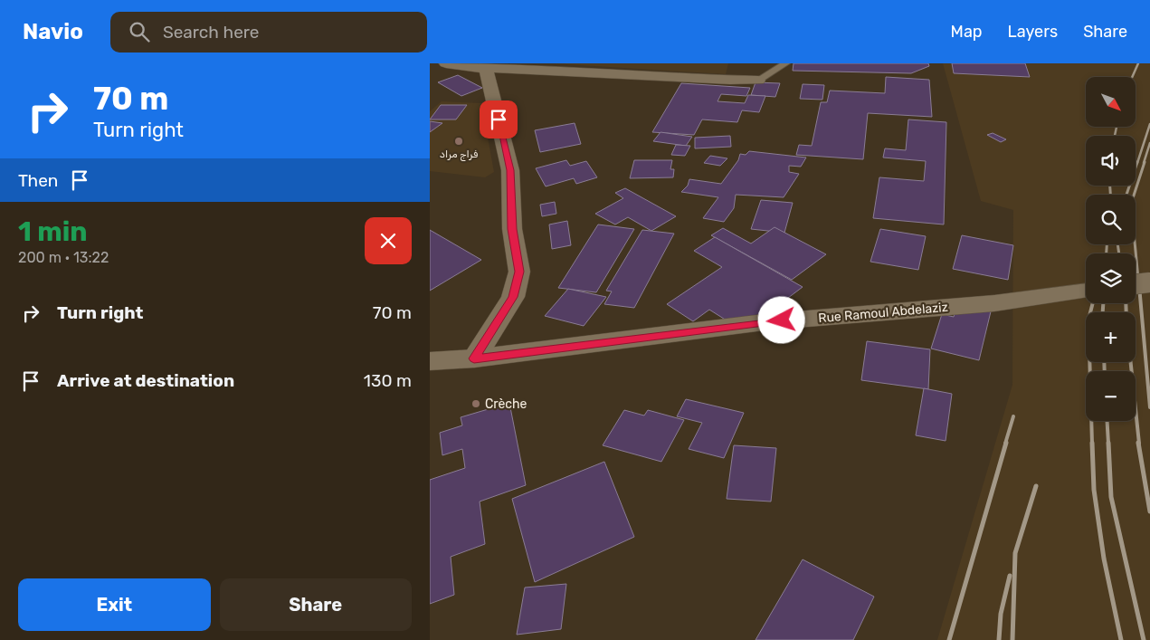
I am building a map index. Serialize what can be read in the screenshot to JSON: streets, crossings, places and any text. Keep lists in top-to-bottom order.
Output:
{
  "streets": {
    "street": ["Rue Ramoul Abdelaziz"]
  },
  "places": ["فراج مراد", "Crèche"],
  "north": "bottom right",
  "page": {
    "header": "Navio",
    "search": "Search here",
    "nav": ["Map", "Layers", "Share"],
    "turn": ["70 m", "Turn right"],
    "map_buttons": ["+", "−"],
    "then": "Then",
    "heading": ["1 min", "200 m · 13:22"],
    "list": [
      {
        "name": "Turn right",
        "value": "70 m"
      },
      {
        "name": "Arrive at destination",
        "value": "130 m"
      }
    ],
    "buttons": ["Exit", "Share"]
  }
}
